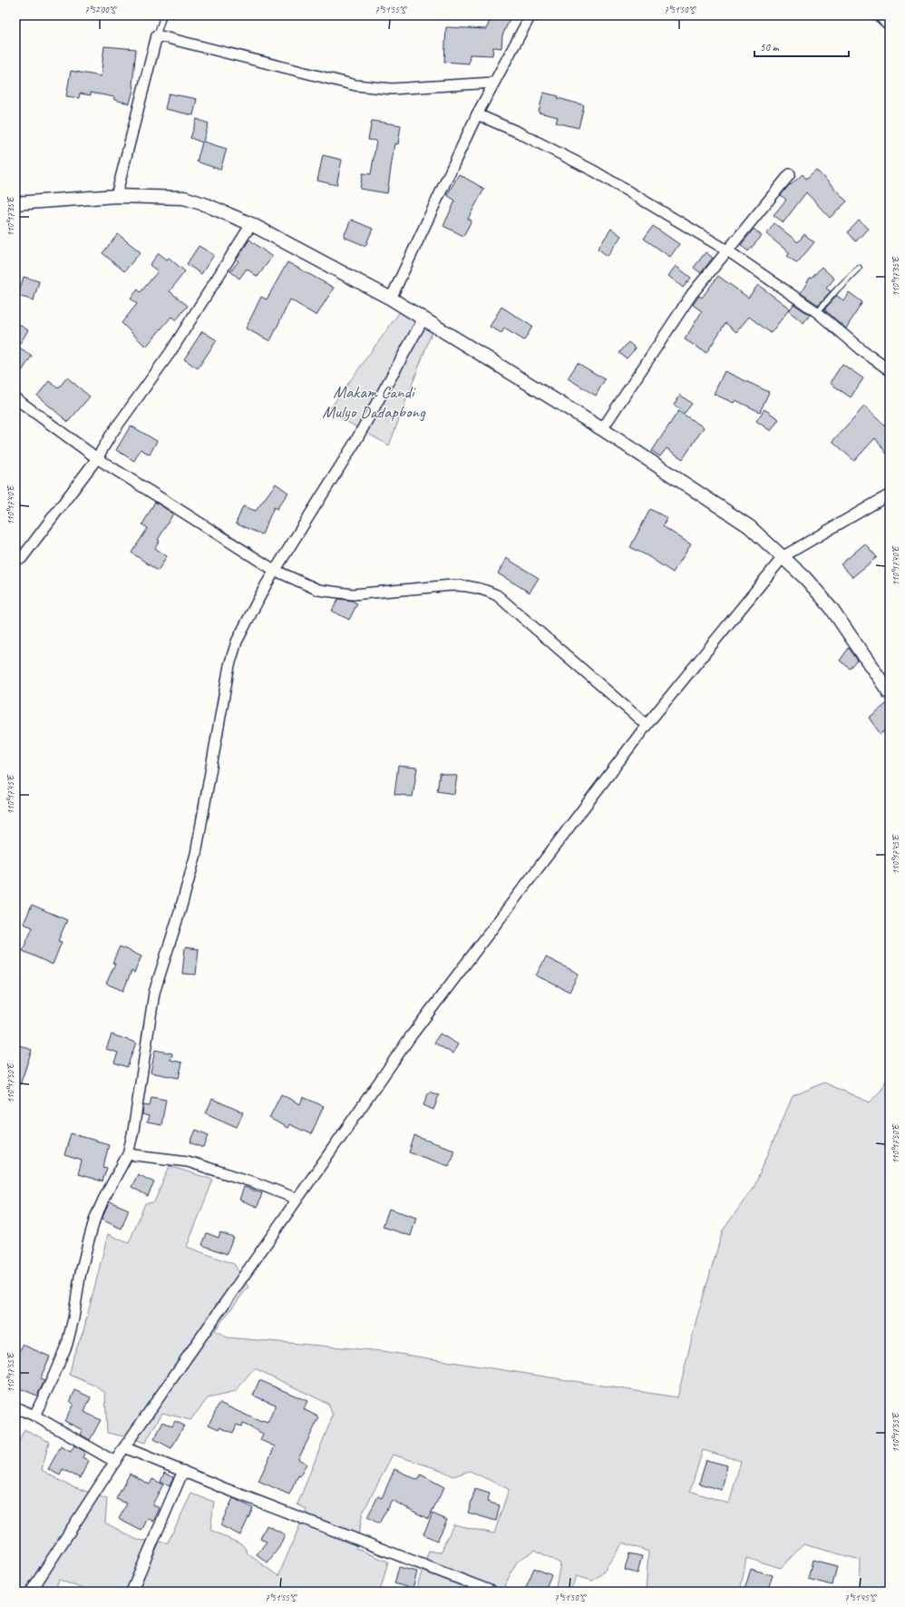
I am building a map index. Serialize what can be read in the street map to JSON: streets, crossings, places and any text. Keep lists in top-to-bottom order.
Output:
{
  "parks": ["Makam Candi Mulyo Dadapbong"],
  "scale_bar": "50 m",
  "coordinates": [
    "7°52'00\"S",
    "7°51'55\"S",
    "7°51'50\"S",
    "110°17'35\"E",
    "110°17'40\"E",
    "110°17'45\"E",
    "110°17'50\"E",
    "110°17'55\"E",
    "7°51'45\"S"
  ]
}
